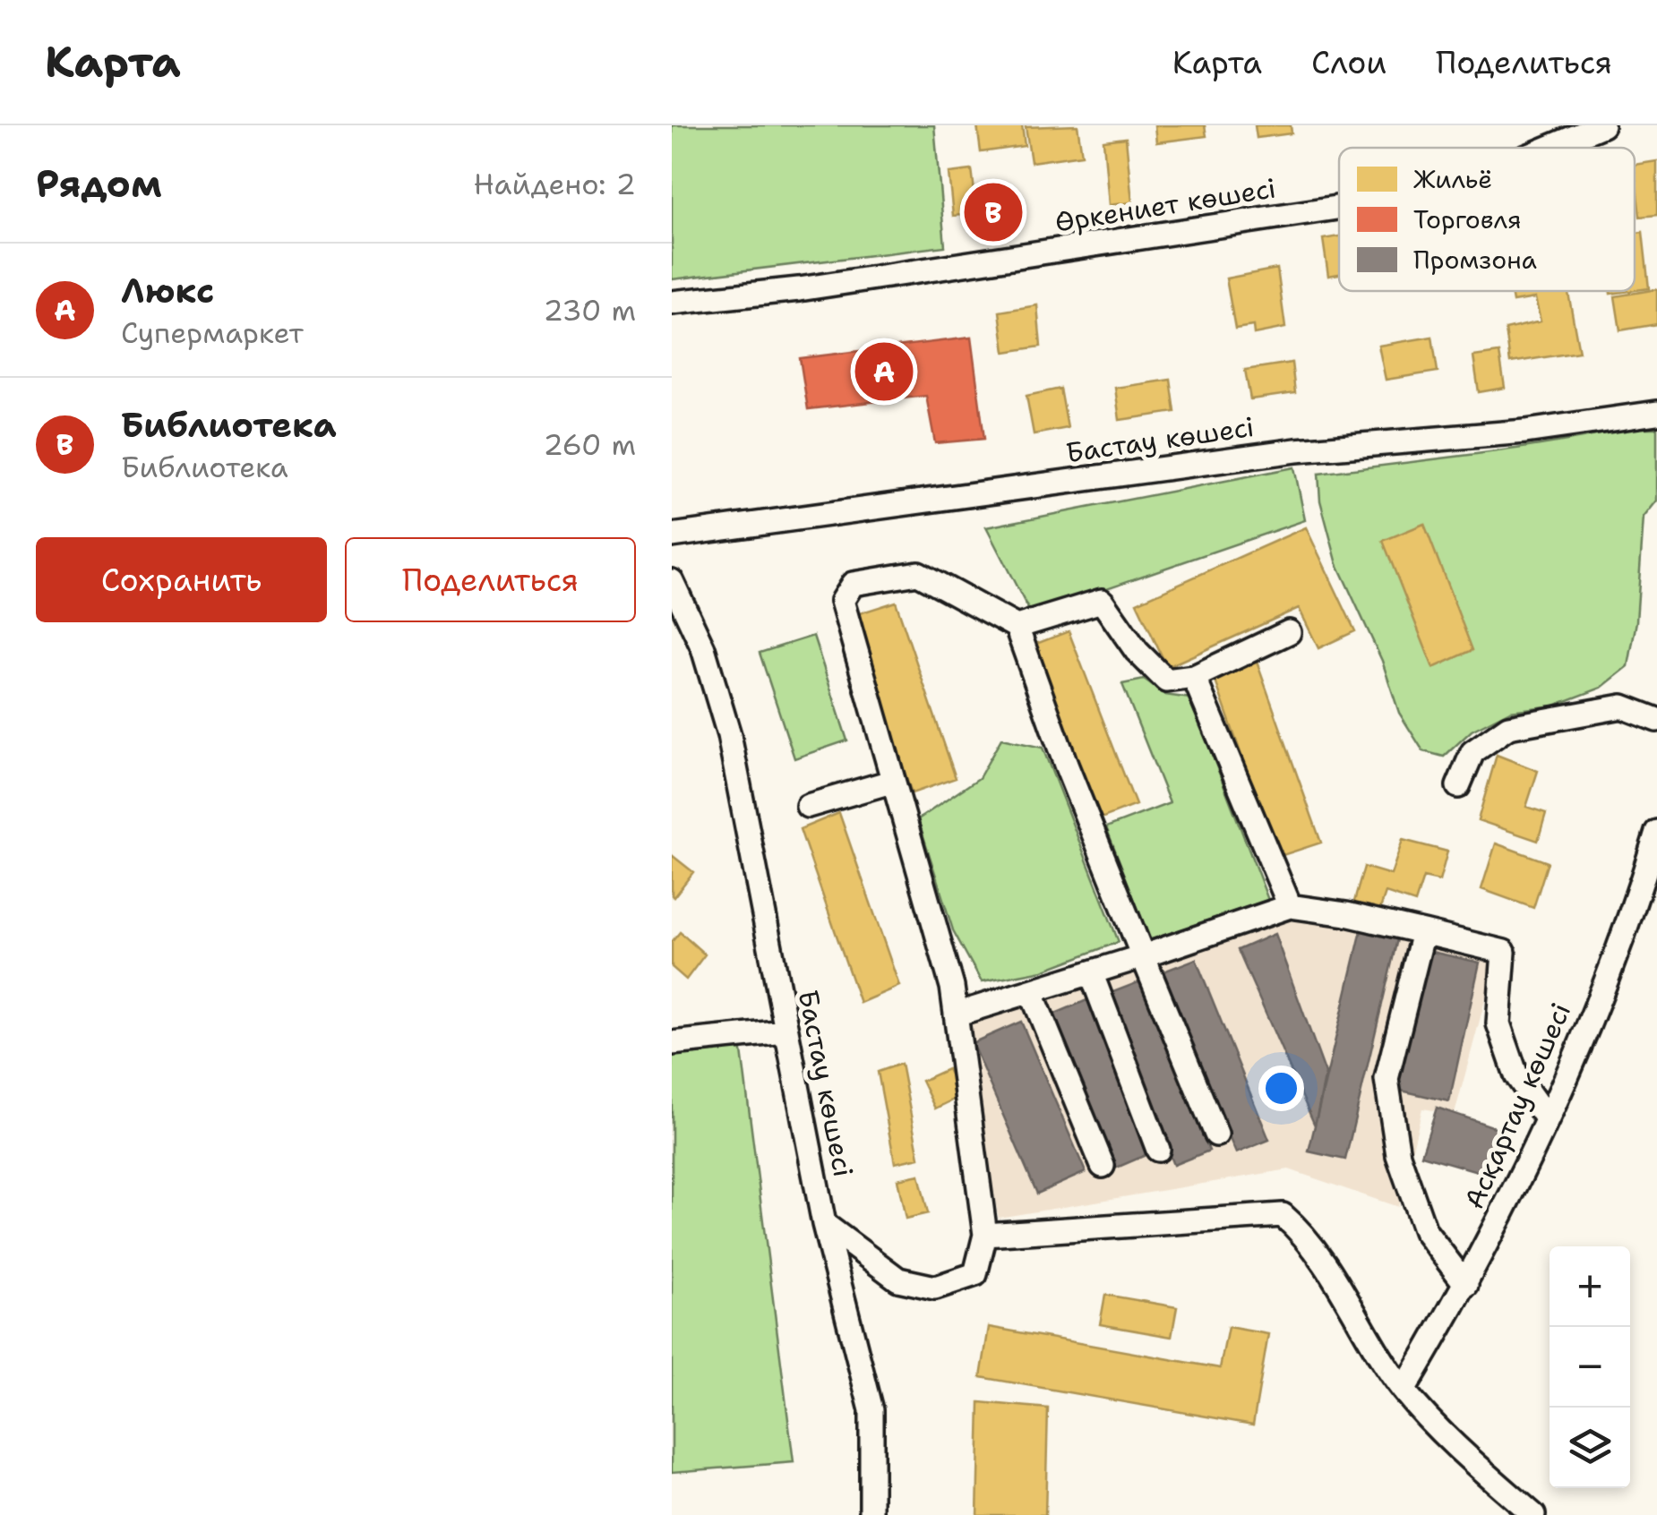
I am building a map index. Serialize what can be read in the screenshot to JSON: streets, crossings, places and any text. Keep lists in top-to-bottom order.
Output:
{
  "streets": {
    "street": ["Өркениет көшесі", "Бастау көшесі", "Асқартау көшесі"]
  },
  "legend": ["Жильё", "Торговля", "Промзона"],
  "page": {
    "header": "Карта",
    "nav": ["Карта", "Слои", "Поделиться"],
    "heading": ["Рядом", "Найдено: 2"],
    "pins": ["B", "A"],
    "list": [
      {
        "mark": "A",
        "name": "Люкс",
        "note": "Супермаркет",
        "value": "230 m"
      },
      {
        "mark": "B",
        "name": "Библиотека",
        "note": "Библиотека",
        "value": "260 m"
      }
    ],
    "buttons": ["Сохранить", "Поделиться"],
    "map_buttons": ["+", "−"]
  }
}
